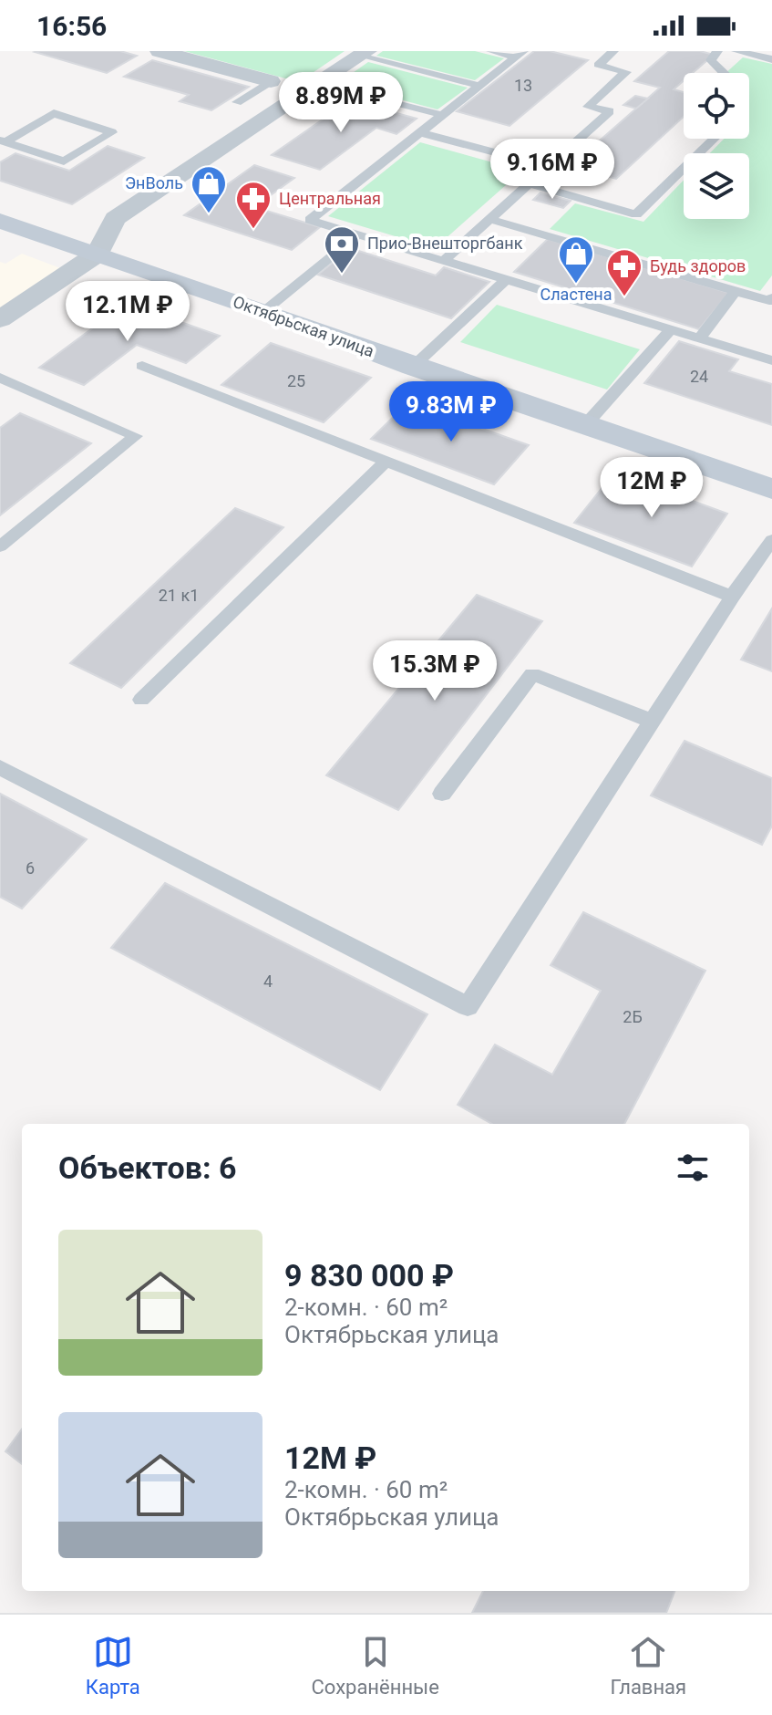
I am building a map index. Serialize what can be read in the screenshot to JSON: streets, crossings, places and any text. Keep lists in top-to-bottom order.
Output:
{
  "streets": {
    "main road": ["Октябрьская улица"]
  },
  "places": {
    "shop": ["ЭнВоль", "Сластена"],
    "pharmacy": ["Центральная", "Будь здоров"],
    "bank": ["Прио-Внешторгбанк"]
  },
  "house_numbers": [
    "13",
    "24",
    "25",
    "21 к1",
    "6",
    "4",
    "2Б"
  ],
  "page": {
    "status": "16:56",
    "price": [
      "8.89M ₽",
      "9.16M ₽",
      "12.1M ₽",
      "9.83M ₽",
      "12M ₽",
      "15.3M ₽"
    ],
    "heading": "Объектов: 6",
    "list": [
      {
        "name": "9 830 000 ₽",
        "note": "2-комн. · 60 m² · Октябрьская улица"
      },
      {
        "name": "12M ₽",
        "note": "2-комн. · 60 m² · Октябрьская улица"
      }
    ],
    "tabs": ["Карта", "Сохранённые", "Главная"]
  }
}
